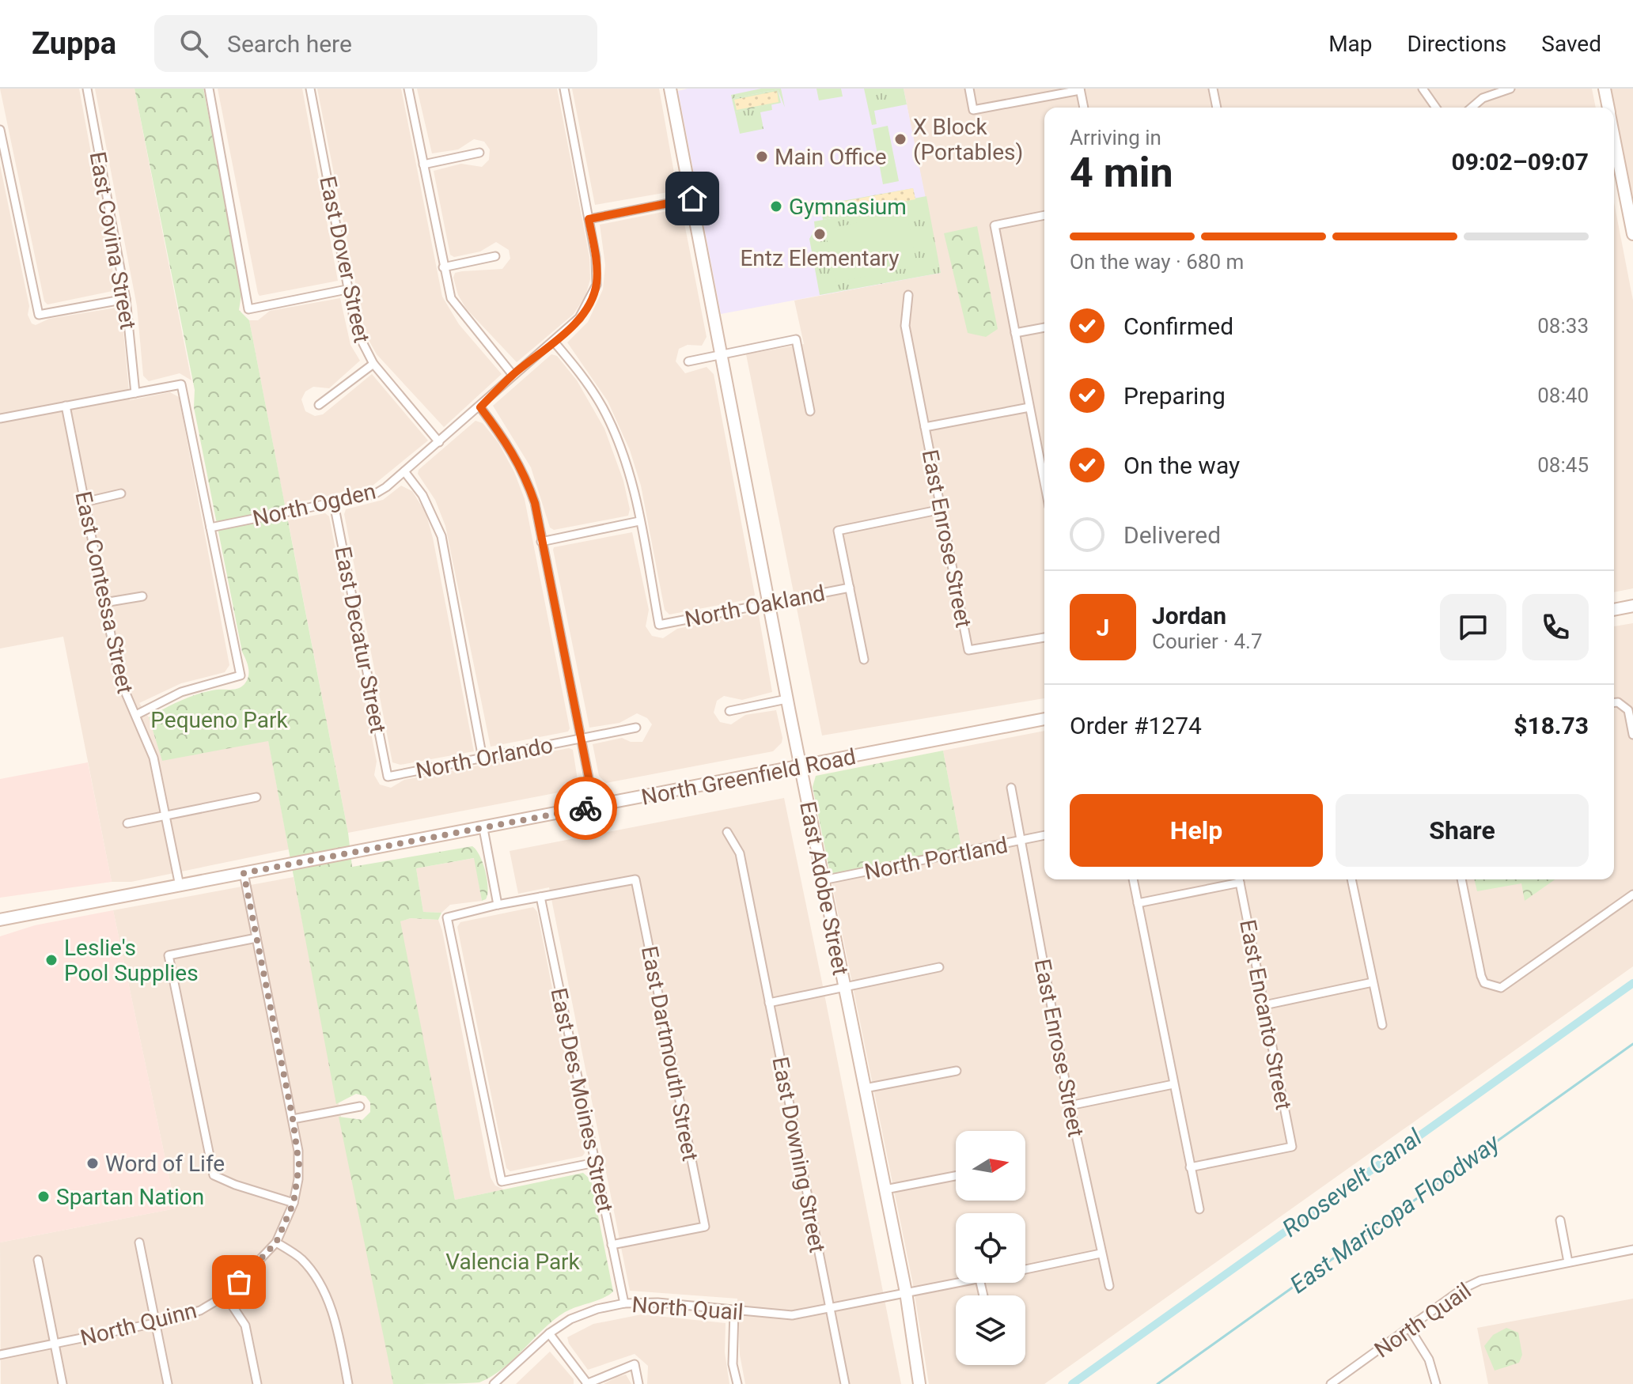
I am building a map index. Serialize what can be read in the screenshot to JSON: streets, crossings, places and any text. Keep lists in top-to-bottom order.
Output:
{
  "streets": {
    "street": [
      "East Covina Street",
      "East Dover Street",
      "North Ogden",
      "East Enrose Street",
      "East Contessa Street",
      "North Oakland",
      "East Decatur Street",
      "North Orlando",
      "North Greenfield Road",
      "North Portland",
      "East Adobe Street",
      "East Encanto Street",
      "East Dartmouth Street",
      "East Des Moines Street",
      "East Downing Street",
      "North Quail",
      "North Quinn"
    ]
  },
  "crossings": [
    ["East Dover Street", "North Ogden"],
    ["North Ogden", "East Decatur Street"],
    ["East Enrose Street", "North Portland"],
    ["East Enrose Street", "North Quail"],
    ["East Contessa Street", "North Greenfield Road"],
    ["North Oakland", "East Adobe Street"],
    ["East Decatur Street", "North Orlando"],
    ["North Greenfield Road", "East Adobe Street"],
    ["North Portland", "East Adobe Street"],
    ["East Adobe Street", "North Quail"],
    ["East Dartmouth Street", "East Des Moines Street"],
    ["East Des Moines Street", "North Quail"],
    ["East Downing Street", "North Quail"]
  ],
  "water": ["Roosevelt Canal", "East Maricopa Floodway"],
  "parks": ["Pequeno Park", "Valencia Park"],
  "places": [
    "X Block (Portables)",
    "Main Office",
    "Gymnasium",
    "Entz Elementary",
    "Leslie's Pool Supplies",
    "Word of Life",
    "Spartan Nation"
  ],
  "north": "right",
  "page": {
    "header": "Zuppa",
    "search": "Search here",
    "nav": ["Map", "Directions", "Saved"],
    "heading": ["4 min", "Arriving in", "09:02–09:07"],
    "panel": [
      "Jordan",
      "Courier · 4.7",
      "Order #1274",
      "$18.73"
    ],
    "bar": "On the way · 680 m",
    "list": [
      ["Confirmed", "08:33"],
      ["Preparing", "08:40"],
      ["On the way", "08:45"],
      "Delivered"
    ],
    "round": "J",
    "buttons": ["Help", "Share"]
  }
}
